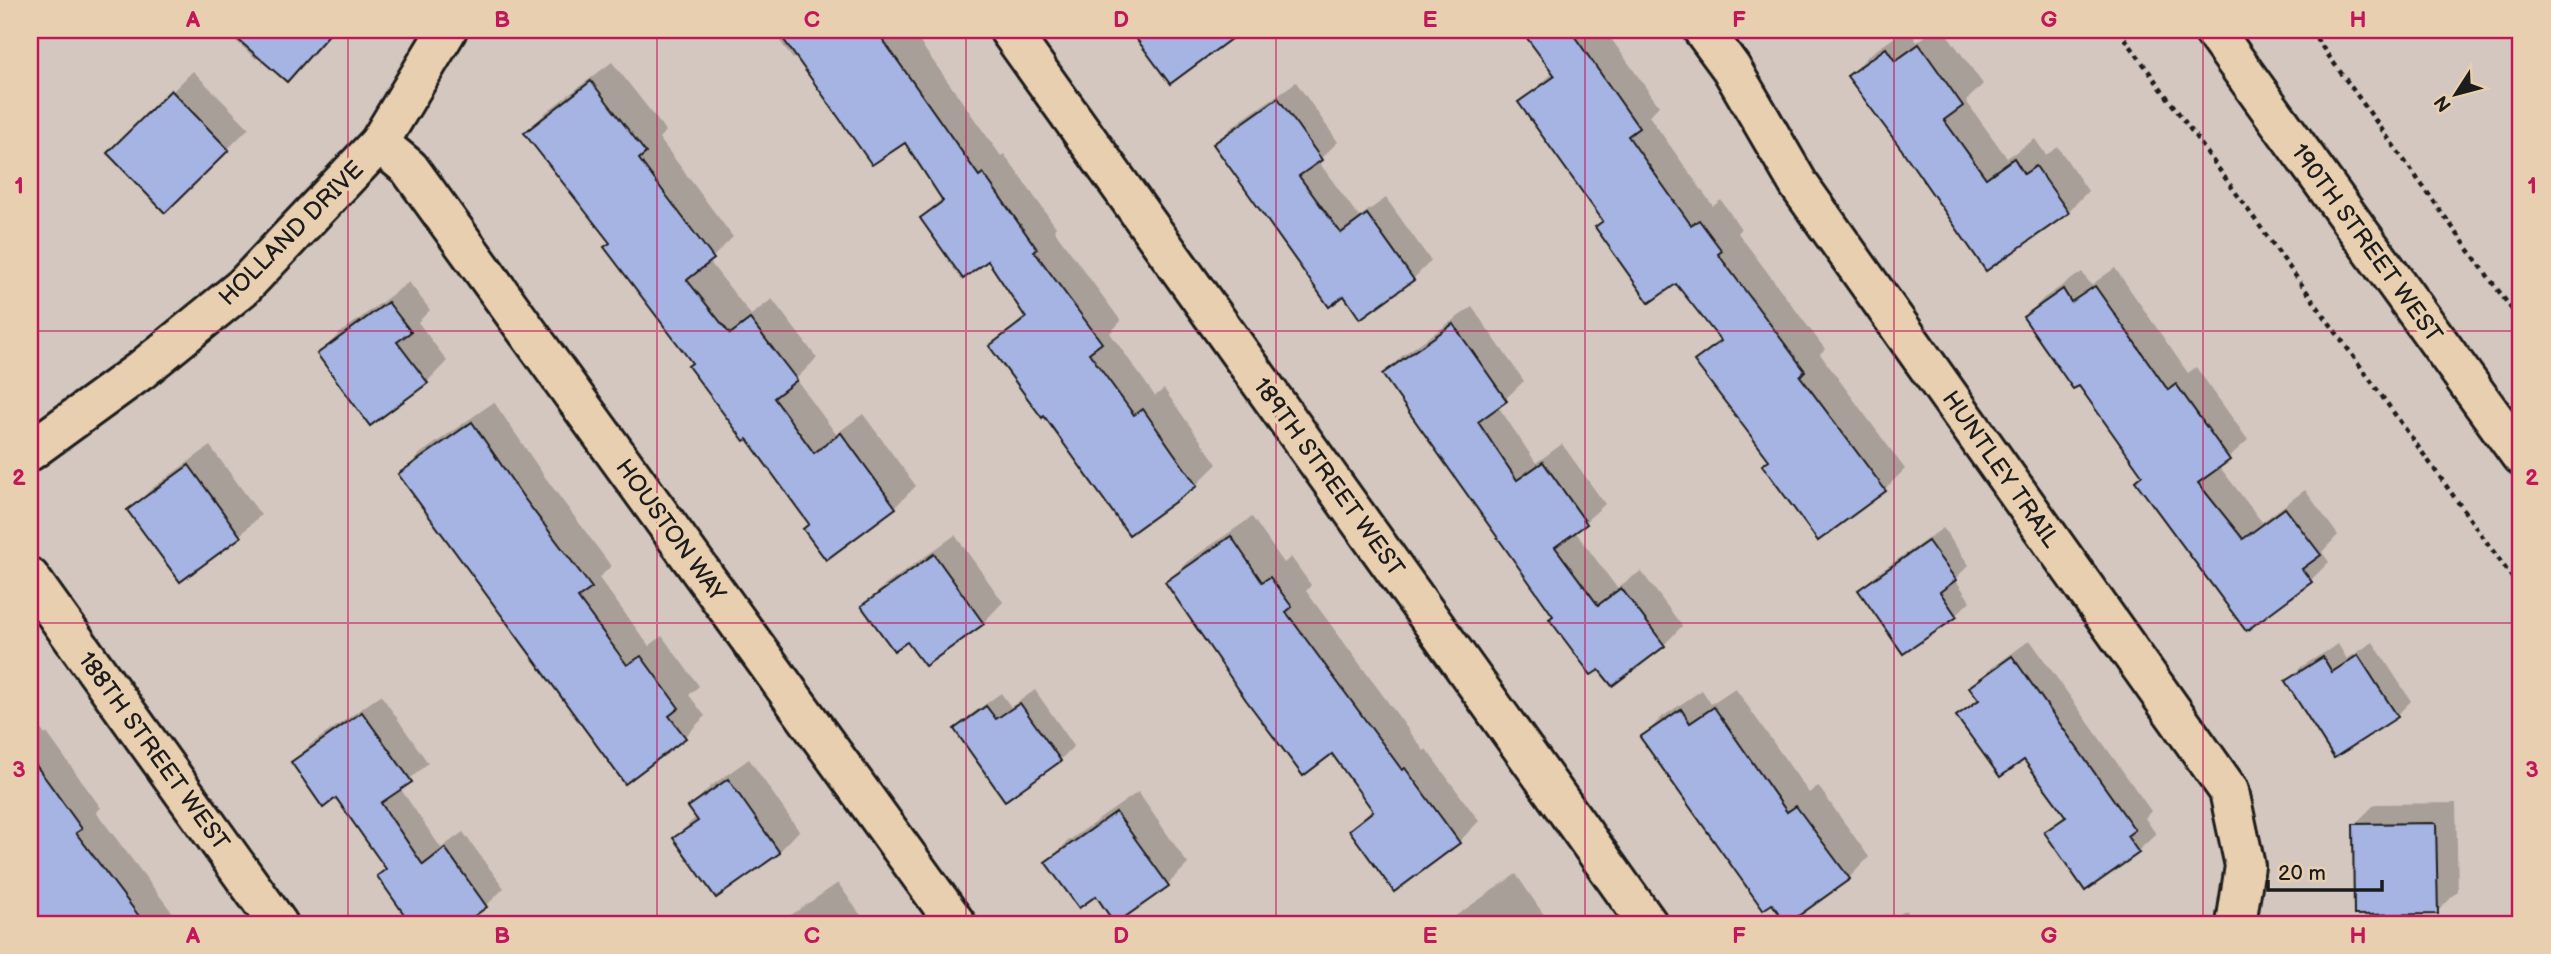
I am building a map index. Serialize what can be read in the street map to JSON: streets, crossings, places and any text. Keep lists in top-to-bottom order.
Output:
{
  "streets": {
    "street": [
      "HOLLAND DRIVE",
      "190TH STREET WEST",
      "HUNTLEY TRAIL",
      "189TH STREET WEST",
      "HOUSTON WAY",
      "188TH STREET WEST"
    ]
  },
  "crossings": [
    ["HOLLAND DRIVE", "HOUSTON WAY"]
  ],
  "scale_bar": "20 m",
  "north": "bottom left",
  "grid": {
    "columns": [
      "A",
      "B",
      "C",
      "D",
      "E",
      "F",
      "G",
      "H"
    ],
    "rows": ["1", "2", "3"]
  }
}
